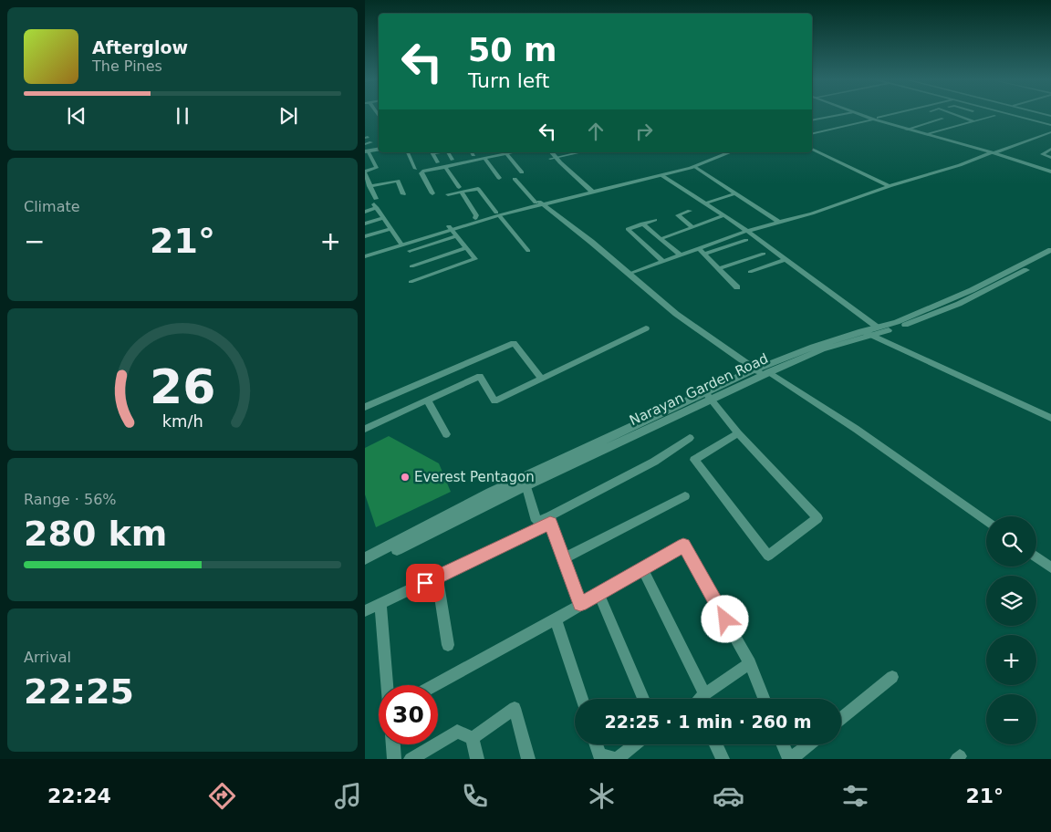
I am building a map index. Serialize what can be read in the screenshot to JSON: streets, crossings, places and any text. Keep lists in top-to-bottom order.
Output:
{
  "streets": {
    "street": ["Narayan Garden Road"]
  },
  "places": ["Everest Pentagon"],
  "page": {
    "turn": ["50 m", "Turn left"],
    "song": ["Afterglow", "The Pines"],
    "tile": [
      "Climate",
      ["Range · 56%", "280 km"],
      ["Arrival", "22:25"]
    ],
    "heat": ["−", "21°", "+"],
    "map_buttons": ["+", "−"],
    "limit": "30",
    "trip": "22:25 · 1 min · 260 m",
    "tabs": ["22:24", "21°"],
    "gauge": ["26", "km/h"]
  }
}
